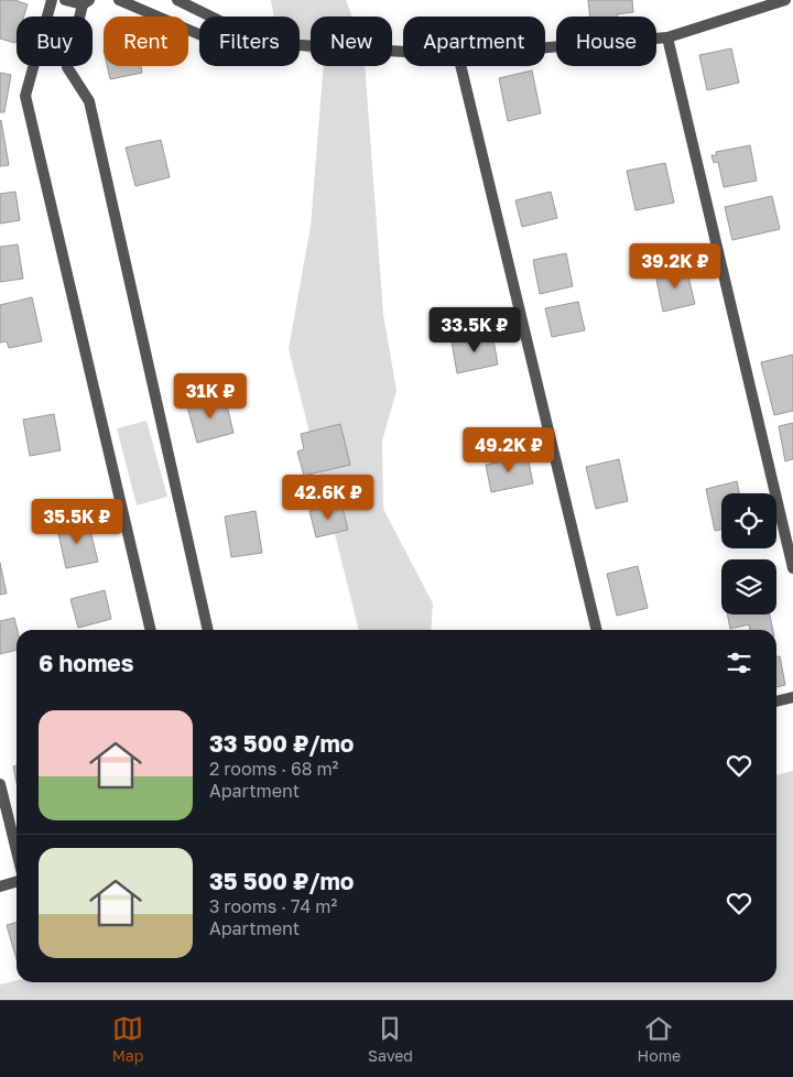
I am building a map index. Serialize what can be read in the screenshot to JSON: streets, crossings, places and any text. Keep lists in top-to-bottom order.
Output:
{
  "page": {
    "chip": [
      "Buy",
      "Rent",
      "Filters",
      "New",
      "Apartment",
      "House"
    ],
    "price": [
      "39.2K ₽",
      "33.5K ₽",
      "31K ₽",
      "49.2K ₽",
      "42.6K ₽",
      "35.5K ₽"
    ],
    "heading": "6 homes",
    "list": [
      {
        "name": "33 500 ₽/mo",
        "note": "2 rooms · 68 m² · Apartment"
      },
      {
        "name": "35 500 ₽/mo",
        "note": "3 rooms · 74 m² · Apartment"
      }
    ],
    "tabs": ["Map", "Saved", "Home"]
  }
}
